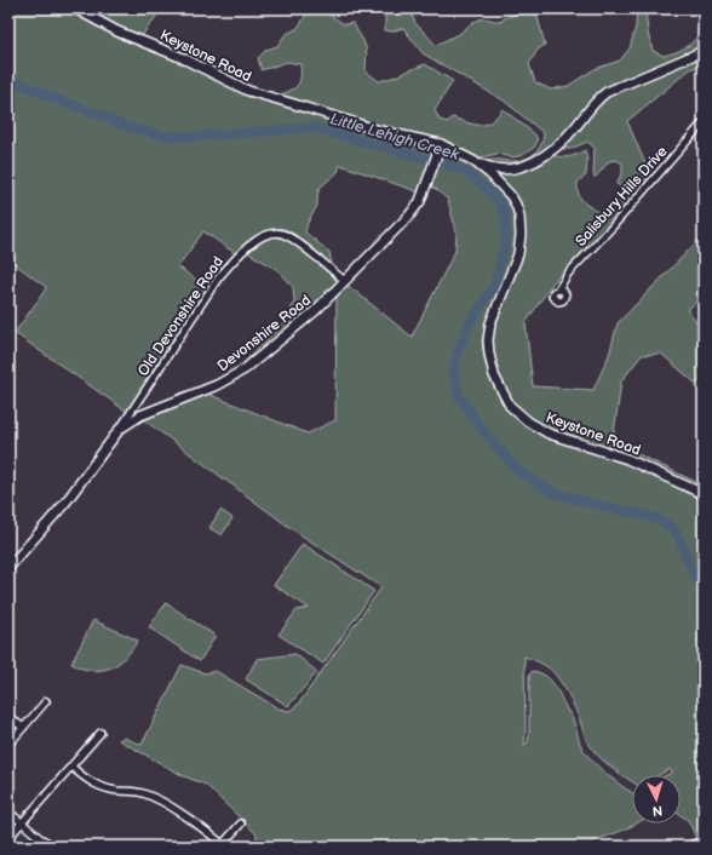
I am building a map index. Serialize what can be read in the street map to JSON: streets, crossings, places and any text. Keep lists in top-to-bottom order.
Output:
{
  "streets": {
    "street": [
      "Keystone Road",
      "Salisbury Hills Drive",
      "Old Devonshire Road",
      "Devonshire Road"
    ]
  },
  "crossings": [
    ["Keystone Road", "Devonshire Road"],
    ["Old Devonshire Road", "Devonshire Road"]
  ],
  "water": ["Little Lehigh Creek"],
  "north": "bottom"
}
